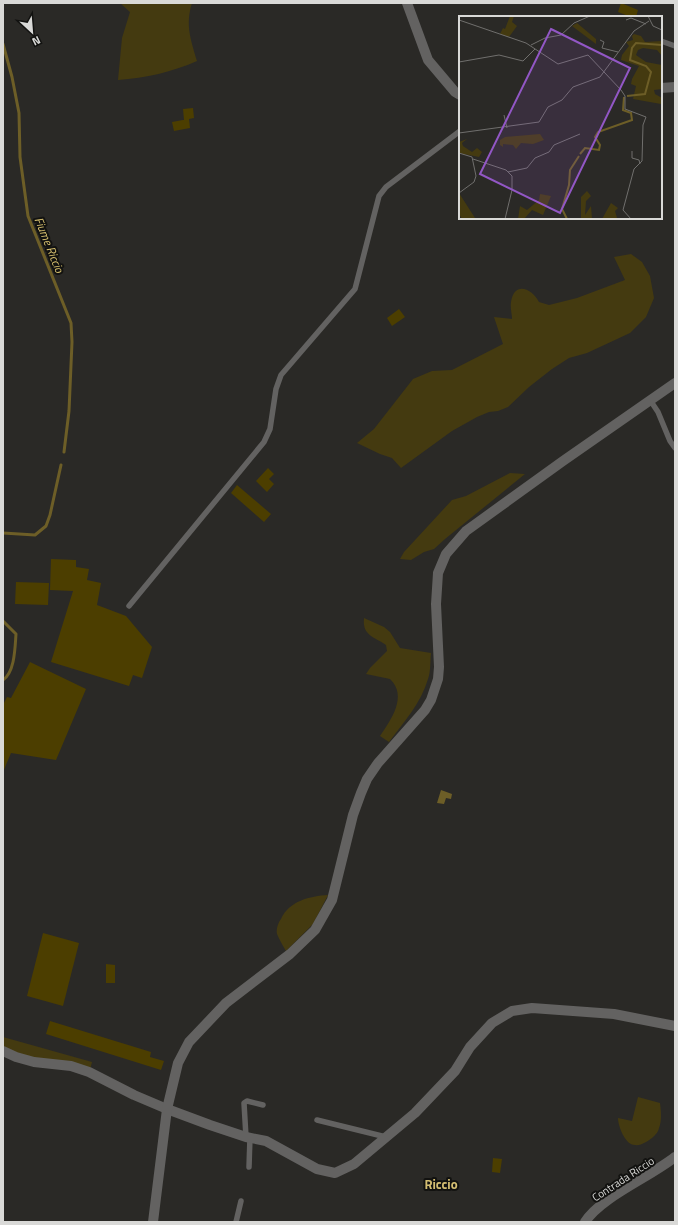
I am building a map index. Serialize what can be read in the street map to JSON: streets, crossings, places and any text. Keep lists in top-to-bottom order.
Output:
{
  "streets": {
    "street": ["Contrada Riccio"]
  },
  "districts": ["Riccio"],
  "water": ["Fiume Riccio"],
  "north": "bottom right"
}
